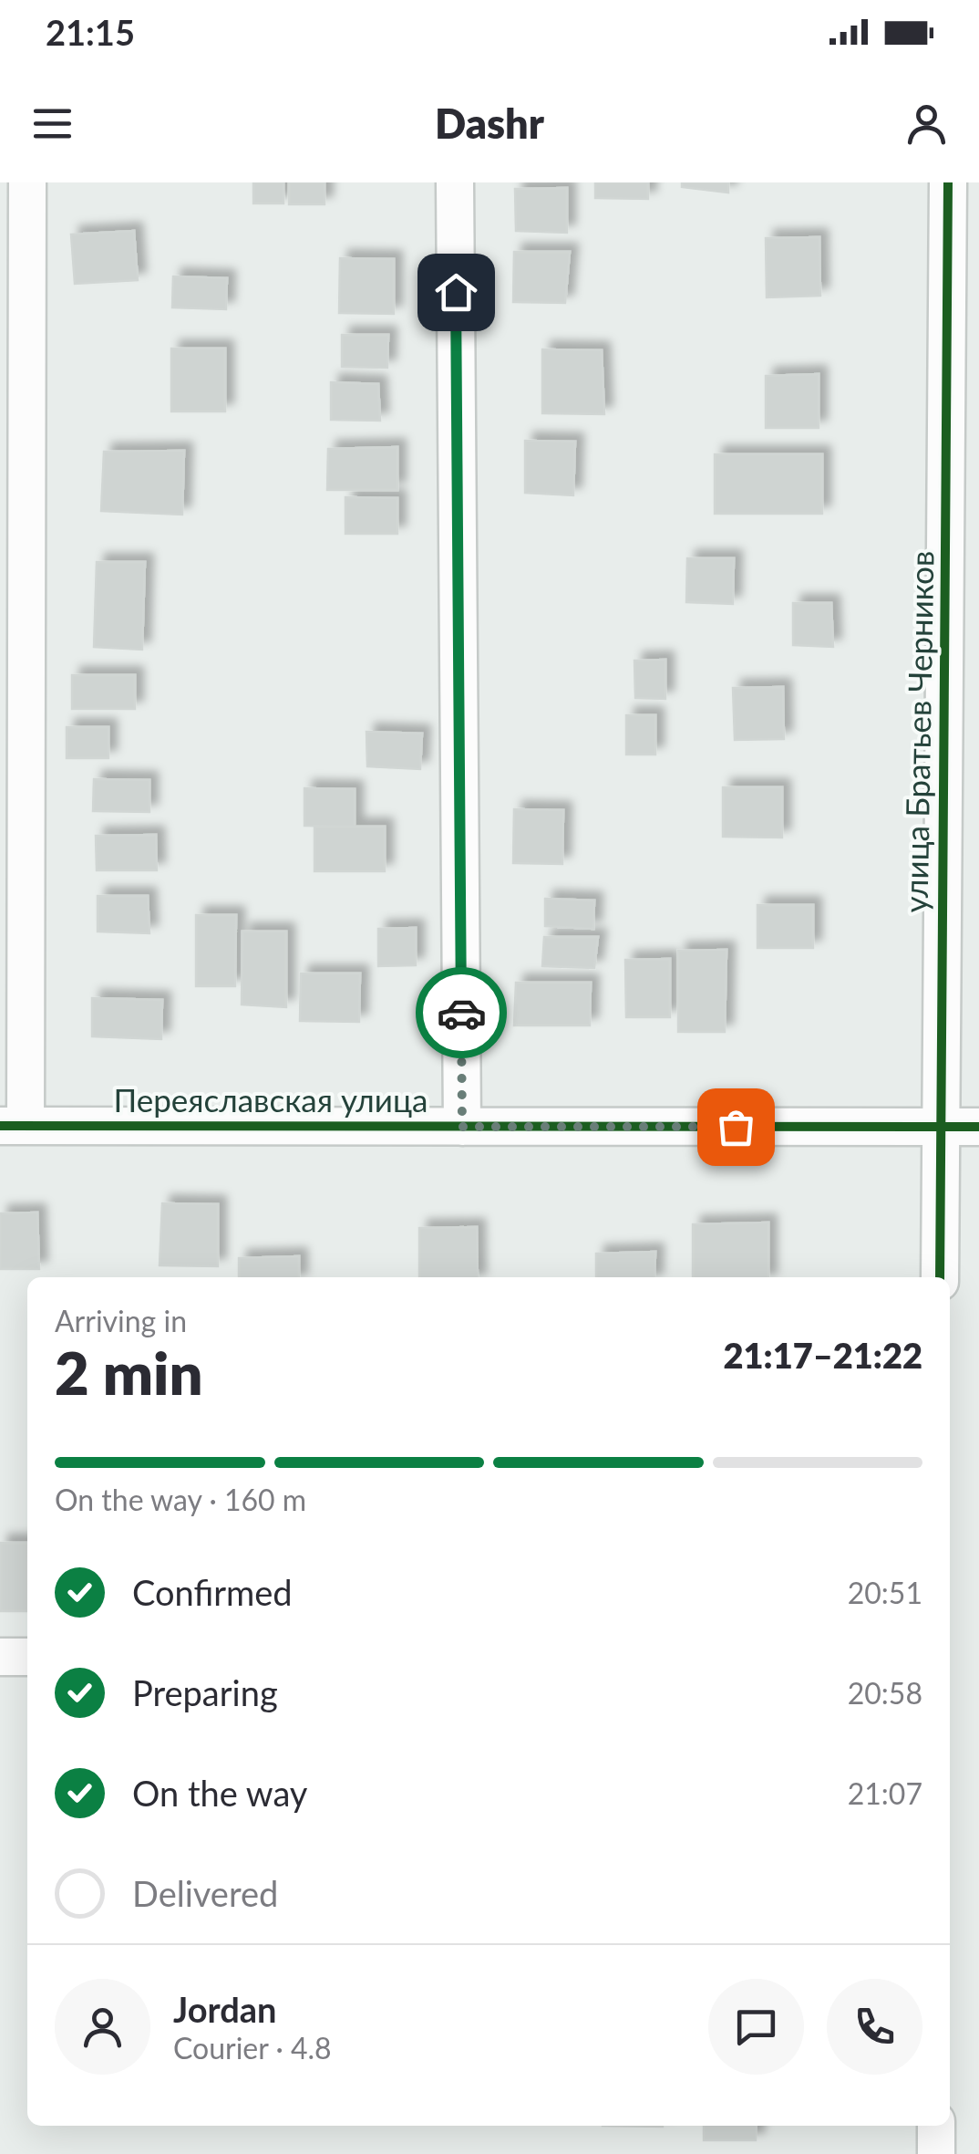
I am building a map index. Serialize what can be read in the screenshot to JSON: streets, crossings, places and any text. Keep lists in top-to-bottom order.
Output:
{
  "streets": {
    "street": ["улица Братьев Черников", "Переяславская улица"]
  },
  "crossings": [
    ["улица Братьев Черников", "Переяславская улица"]
  ],
  "page": {
    "status": "21:15",
    "header": "Dashr",
    "heading": ["2 min", "Arriving in", "21:17–21:22"],
    "panel": ["Jordan", "Courier · 4.8"],
    "bar": "On the way · 160 m",
    "list": [
      ["Confirmed", "20:51"],
      ["Preparing", "20:58"],
      ["On the way", "21:07"],
      "Delivered"
    ]
  }
}
